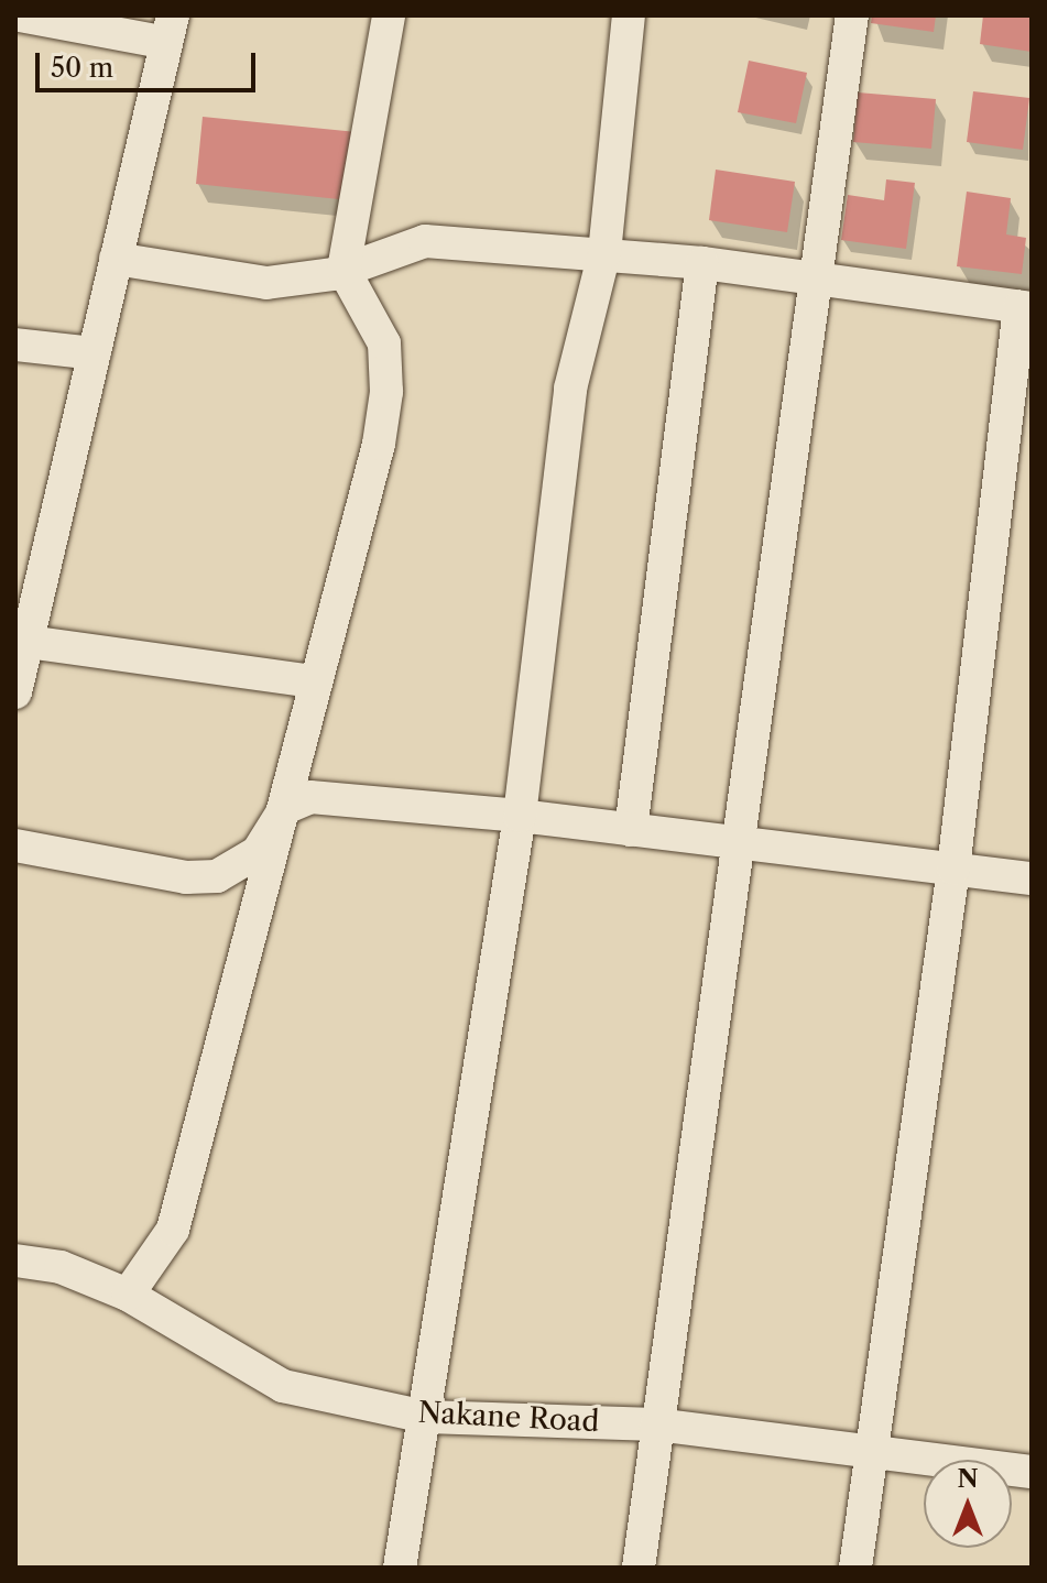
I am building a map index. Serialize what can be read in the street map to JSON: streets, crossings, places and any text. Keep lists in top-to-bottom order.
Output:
{
  "streets": {
    "street": ["Nakane Road"]
  },
  "scale_bar": "50 m",
  "north": "top"
}
